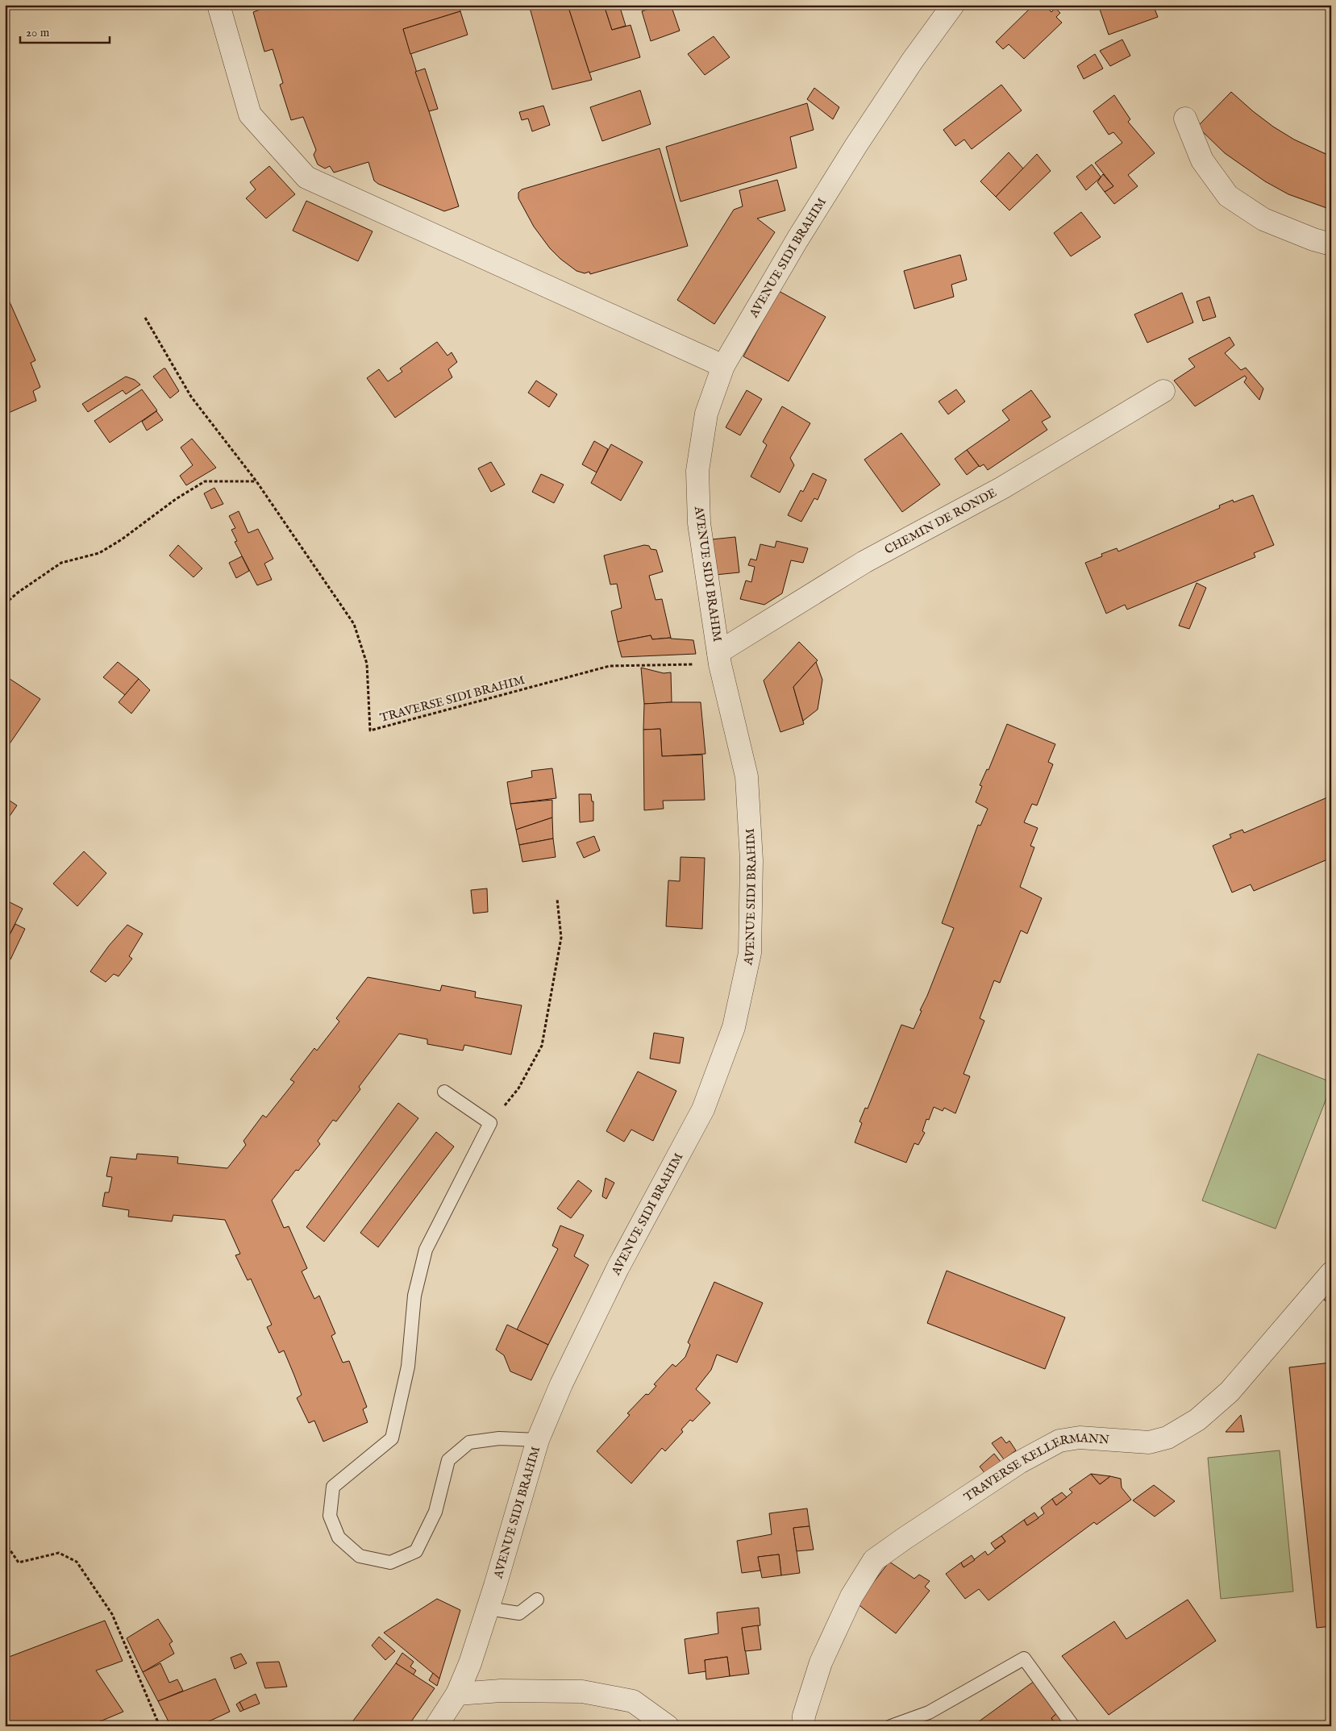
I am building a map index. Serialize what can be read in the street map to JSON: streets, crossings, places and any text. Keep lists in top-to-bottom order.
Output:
{
  "streets": {
    "street": ["AVENUE SIDI BRAHIM", "CHEMIN DE RONDE", "TRAVERSE KELLERMANN"],
    "path": ["TRAVERSE SIDI BRAHIM"]
  },
  "crossings": [
    ["AVENUE SIDI BRAHIM", "CHEMIN DE RONDE"],
    ["AVENUE SIDI BRAHIM", "TRAVERSE SIDI BRAHIM"],
    ["CHEMIN DE RONDE", "TRAVERSE SIDI BRAHIM"]
  ],
  "scale_bar": "20 m"
}
